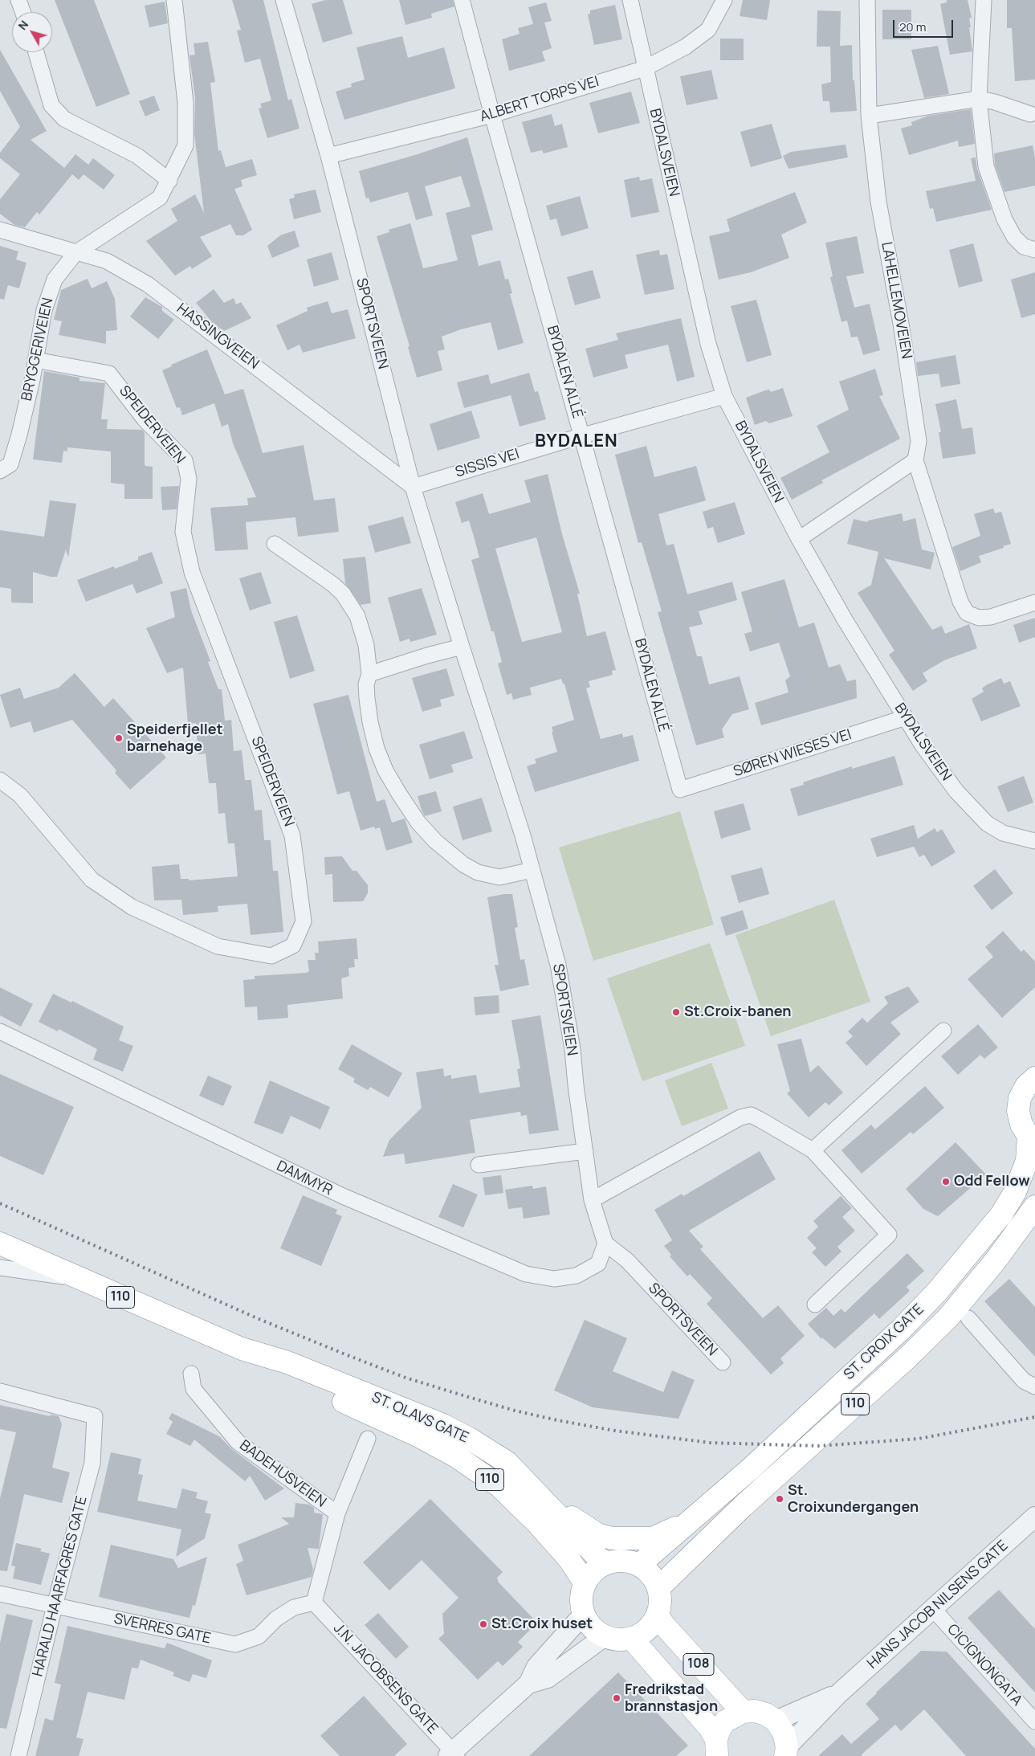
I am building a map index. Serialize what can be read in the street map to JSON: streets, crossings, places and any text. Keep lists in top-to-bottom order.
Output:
{
  "streets": {
    "main road": [
      "110",
      "ST. CROIX GATE",
      "ST. OLAVS GATE",
      "108"
    ],
    "street": [
      "ALBERT TORPS VEI",
      "BYDALSVEIEN",
      "LAHELLEMOVEIEN",
      "SPORTSVEIEN",
      "HASSINGVEIEN",
      "BRYGGERIVEIEN",
      "BYDALEN ALLÉ",
      "SPEIDERVEIEN",
      "SISSIS VEI",
      "SØREN WIESES VEI",
      "DAMMYR",
      "BADEHUSVEIEN",
      "HARALD HAARFAGRES GATE",
      "HANS JACOB NILSENS GATE",
      "SVERRES GATE",
      "CICIGNONGATA",
      "J.N. JACOBSENS GATE"
    ]
  },
  "crossings": [
    ["ALBERT TORPS VEI", "BYDALSVEIEN"],
    ["ALBERT TORPS VEI", "SPORTSVEIEN"],
    ["ALBERT TORPS VEI", "BYDALEN ALLÉ"],
    ["BYDALSVEIEN", "SISSIS VEI"],
    ["BYDALSVEIEN", "SØREN WIESES VEI"],
    ["SPORTSVEIEN", "HASSINGVEIEN"],
    ["SPORTSVEIEN", "SISSIS VEI"],
    ["SPORTSVEIEN", "DAMMYR"],
    ["HASSINGVEIEN", "BRYGGERIVEIEN"],
    ["HASSINGVEIEN", "SISSIS VEI"],
    ["BRYGGERIVEIEN", "SPEIDERVEIEN"],
    ["BYDALEN ALLÉ", "SISSIS VEI"],
    ["BYDALEN ALLÉ", "SØREN WIESES VEI"],
    ["110", "ST. CROIX GATE"],
    ["110", "ST. OLAVS GATE"],
    ["ST. CROIX GATE", "ST. OLAVS GATE"],
    ["ST. CROIX GATE", "108"],
    ["ST. OLAVS GATE", "108"],
    ["BADEHUSVEIEN", "SVERRES GATE"],
    ["BADEHUSVEIEN", "J.N. JACOBSENS GATE"],
    ["HARALD HAARFAGRES GATE", "SVERRES GATE"],
    ["HANS JACOB NILSENS GATE", "CICIGNONGATA"],
    ["SVERRES GATE", "J.N. JACOBSENS GATE"]
  ],
  "districts": ["BYDALEN"],
  "places": [
    "Speiderfjellet barnehage",
    "St.Croix-banen",
    "Odd Fellow",
    "St. Croixundergangen",
    "St.Croix huset",
    "Fredrikstad brannstasjon"
  ],
  "scale_bar": "20 m",
  "north": "top left"
}
